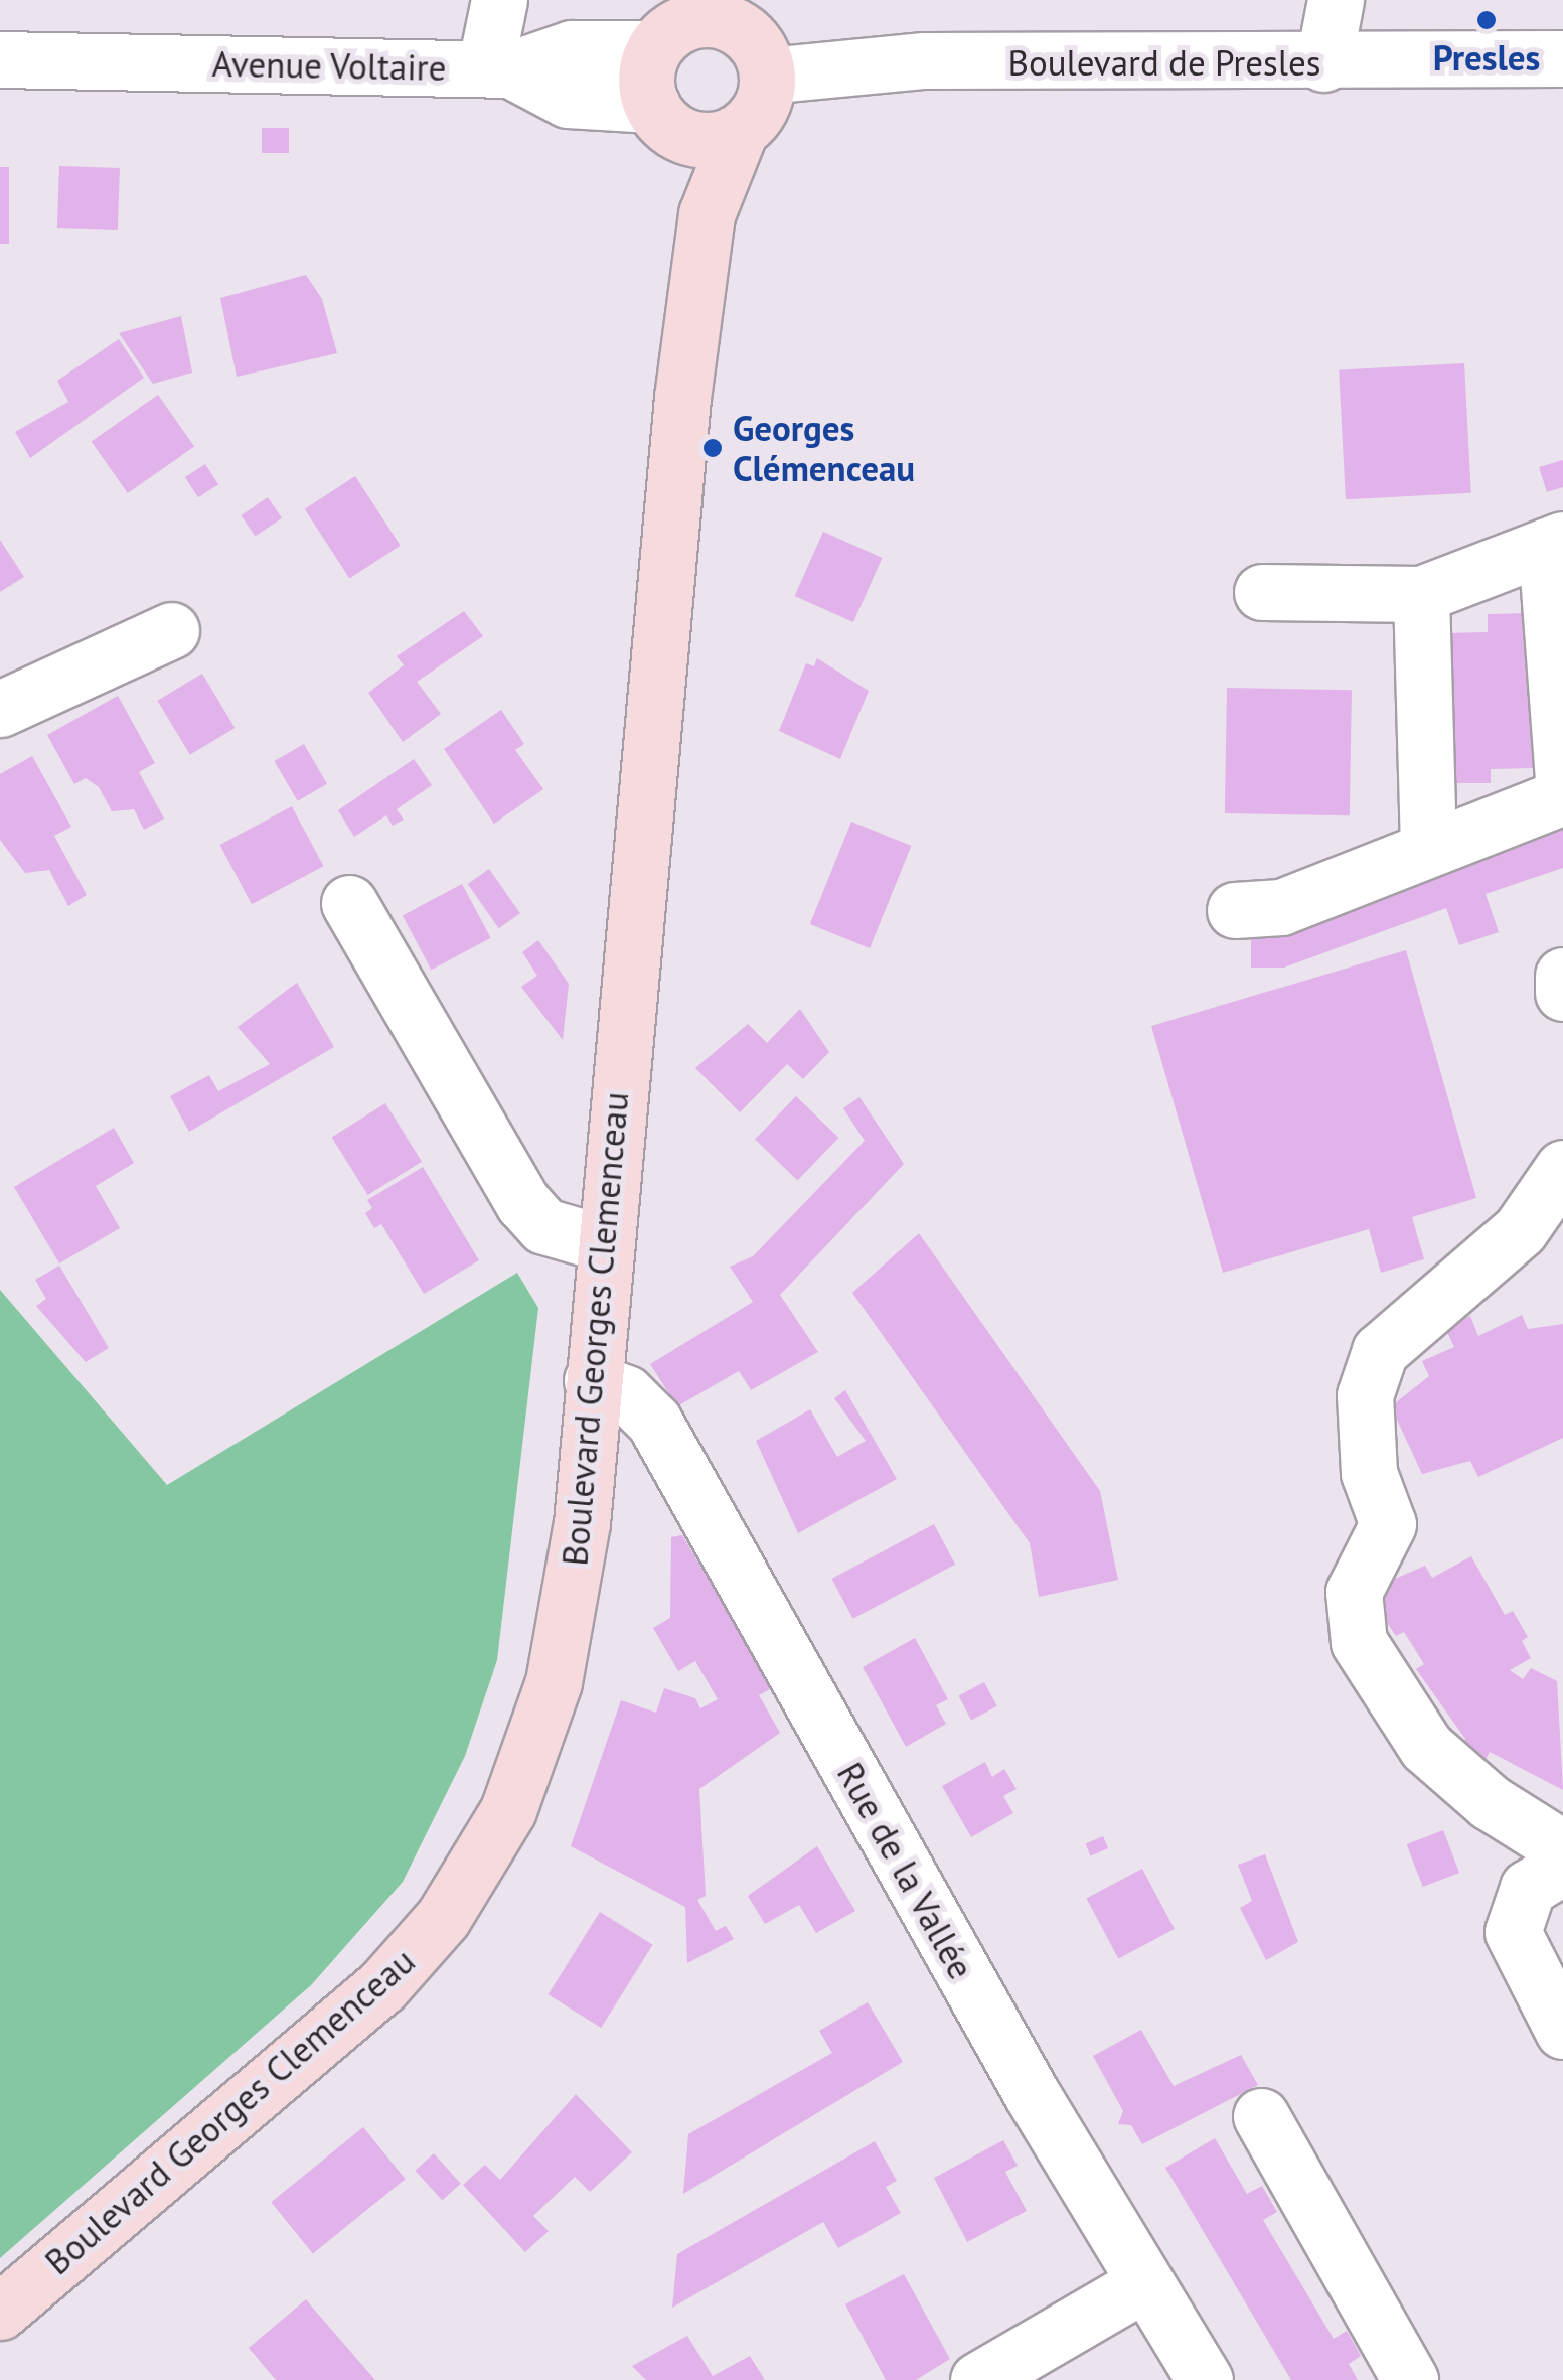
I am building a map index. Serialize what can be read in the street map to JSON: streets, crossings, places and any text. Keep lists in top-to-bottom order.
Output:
{
  "streets": {
    "main road": ["Boulevard Georges Clemenceau"],
    "street": ["Boulevard de Presles", "Avenue Voltaire", "Rue de la Vallée"]
  },
  "crossings": [
    ["Boulevard de Presles", "Boulevard Georges Clemenceau"],
    ["Boulevard Georges Clemenceau", "Rue de la Vallée"]
  ],
  "places": ["Presles", "Georges Clémenceau"]
}
